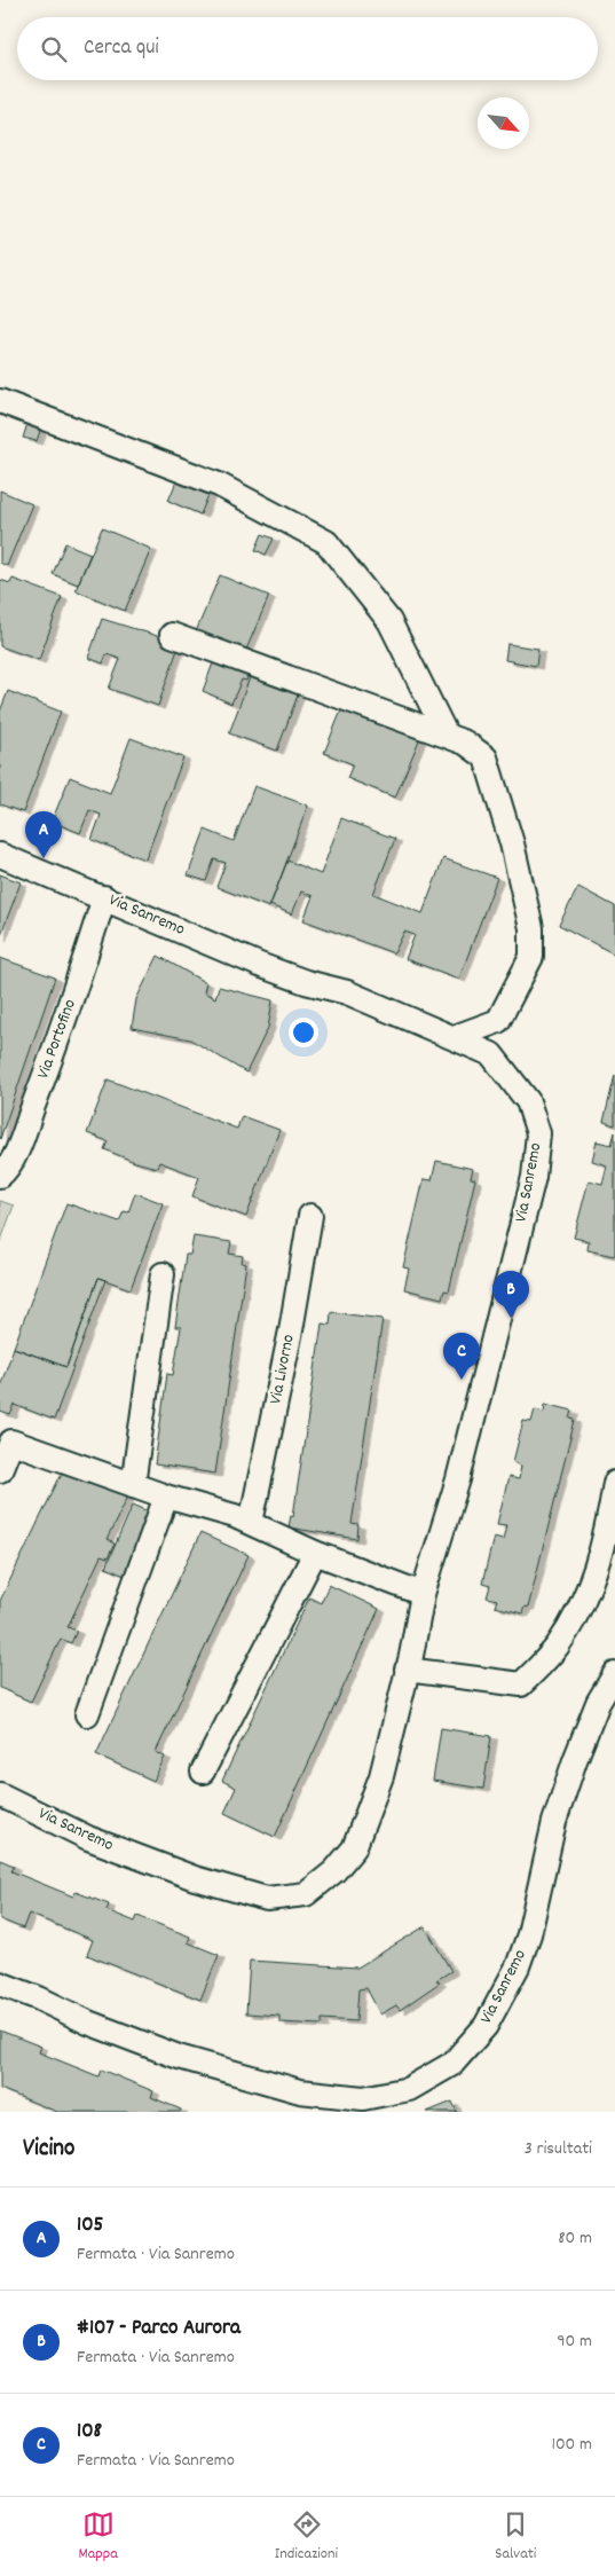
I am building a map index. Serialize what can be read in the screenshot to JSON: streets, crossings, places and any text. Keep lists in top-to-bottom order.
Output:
{
  "streets": {
    "street": ["Via Sanremo", "Via Portofino", "Via Livorno"]
  },
  "crossings": [
    ["Via Sanremo", "Via Portofino"]
  ],
  "north": "bottom right",
  "page": {
    "search": "Cerca qui",
    "pins": ["A", "B", "C"],
    "heading": ["Vicino", "3 risultati"],
    "list": [
      {
        "mark": "A",
        "name": "105",
        "note": "Fermata · Via Sanremo",
        "value": "80 m"
      },
      {
        "mark": "B",
        "name": "#107 - Parco Aurora",
        "note": "Fermata · Via Sanremo",
        "value": "90 m"
      },
      {
        "mark": "C",
        "name": "108",
        "note": "Fermata · Via Sanremo",
        "value": "100 m"
      }
    ],
    "nav": ["Mappa", "Indicazioni", "Salvati"]
  }
}
